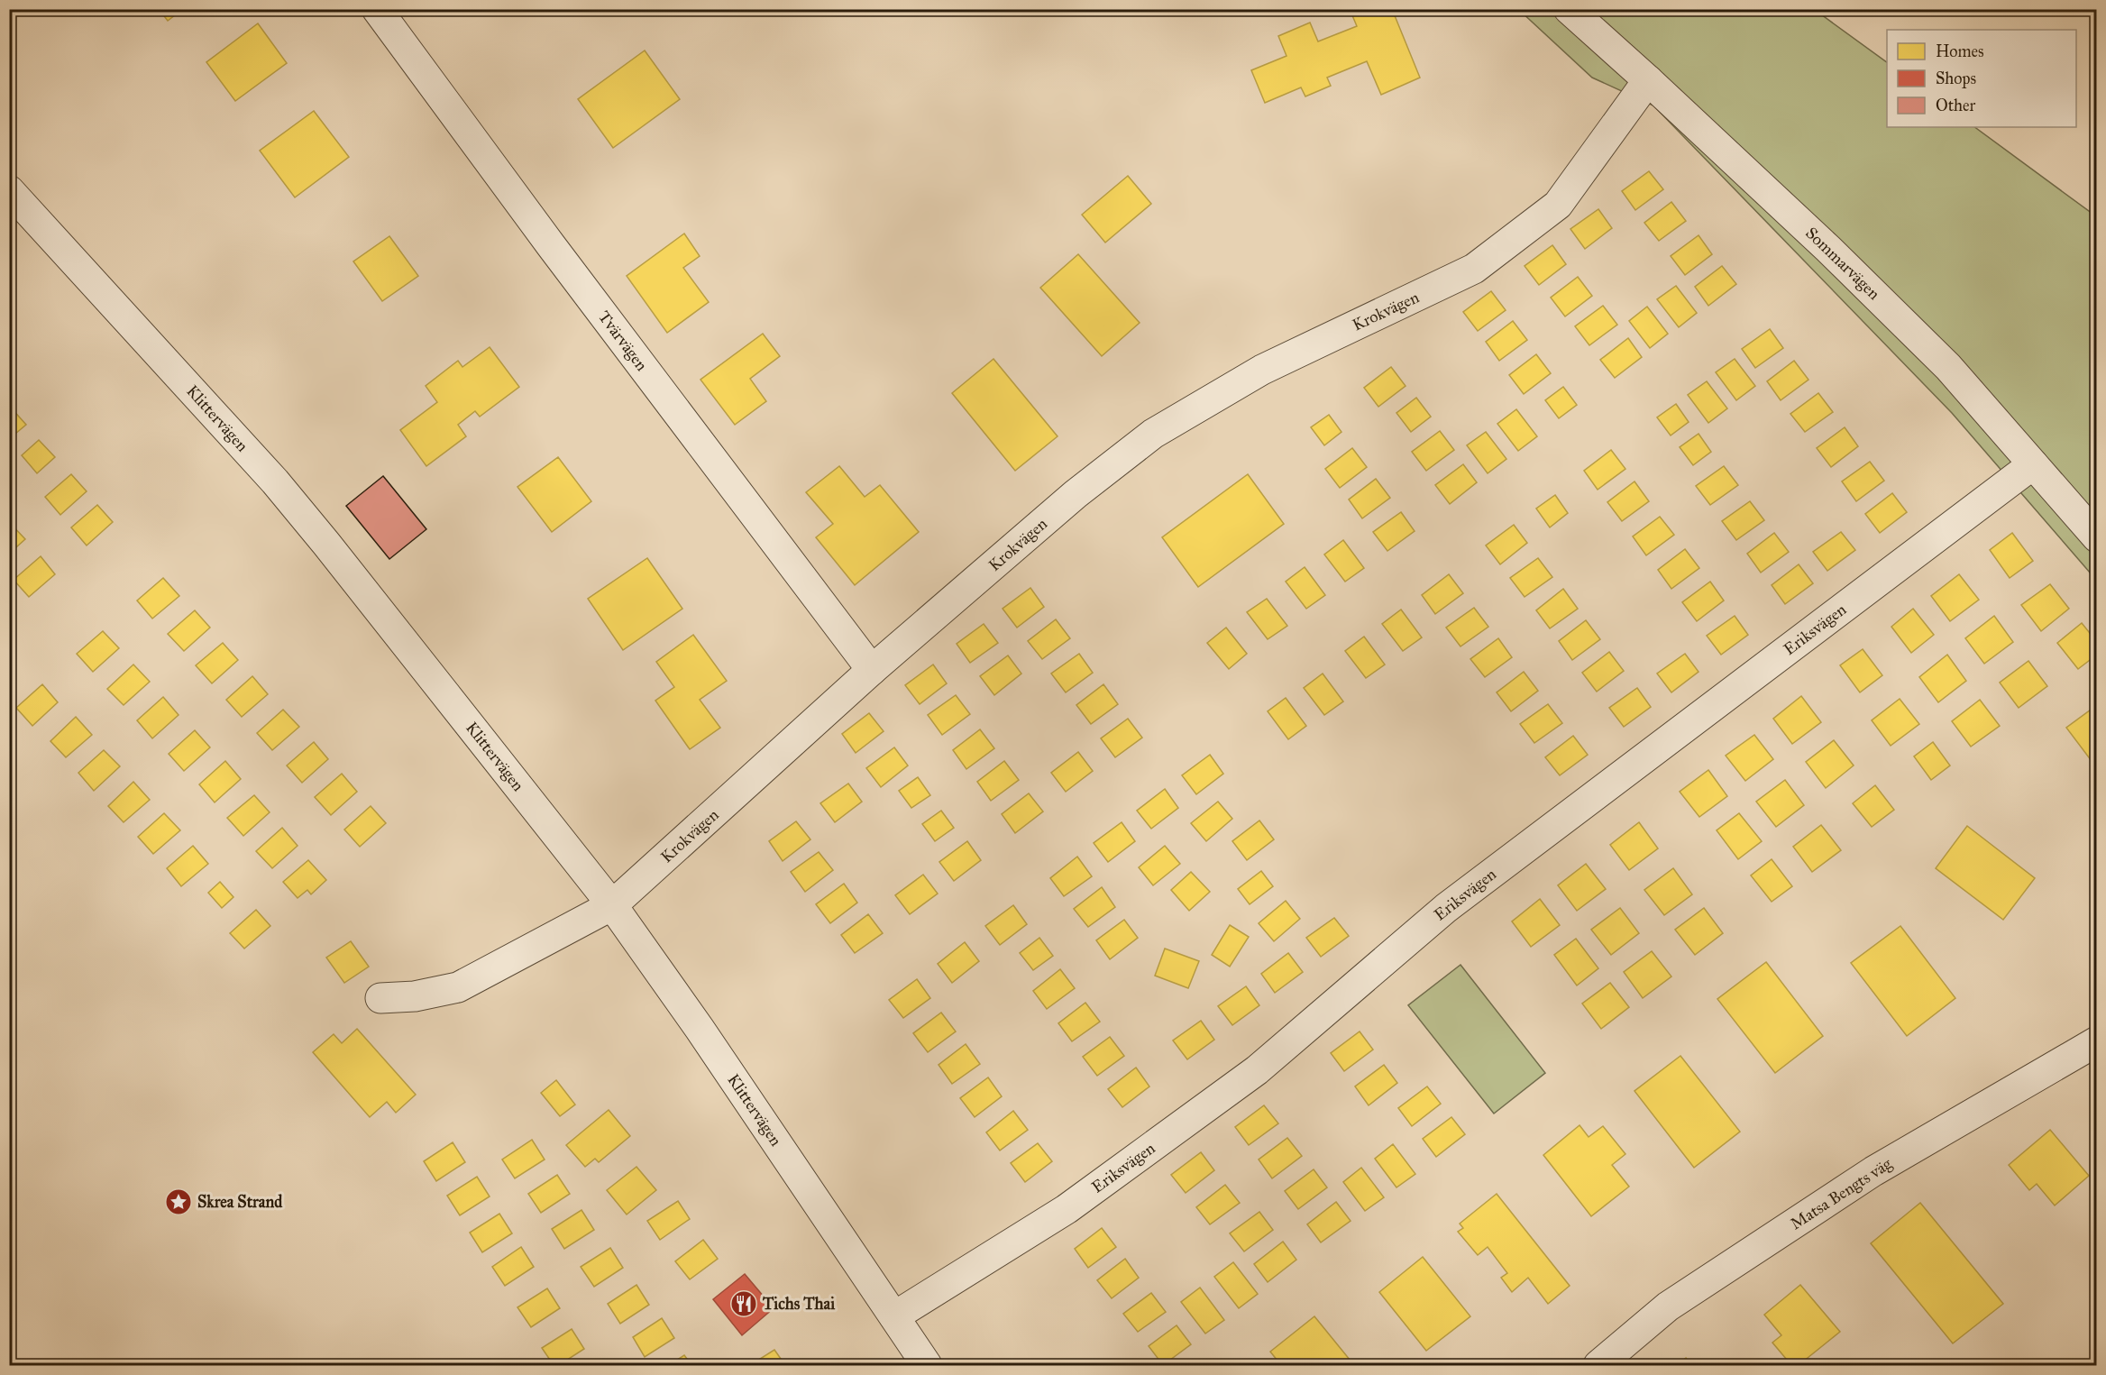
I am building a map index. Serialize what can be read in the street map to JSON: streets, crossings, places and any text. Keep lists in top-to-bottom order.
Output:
{
  "streets": {
    "street": [
      "Sommarvägen",
      "Krokvägen",
      "Tvärvägen",
      "Klittervägen",
      "Eriksvägen",
      "Matsa Bengts väg"
    ]
  },
  "crossings": [
    ["Sommarvägen", "Krokvägen"],
    ["Sommarvägen", "Eriksvägen"],
    ["Krokvägen", "Tvärvägen"],
    ["Krokvägen", "Klittervägen"],
    ["Klittervägen", "Eriksvägen"]
  ],
  "places": {
    "place": ["Skrea Strand"],
    "restaurant": ["Tichs Thai"]
  },
  "legend": ["Homes", "Shops", "Other"]
}
